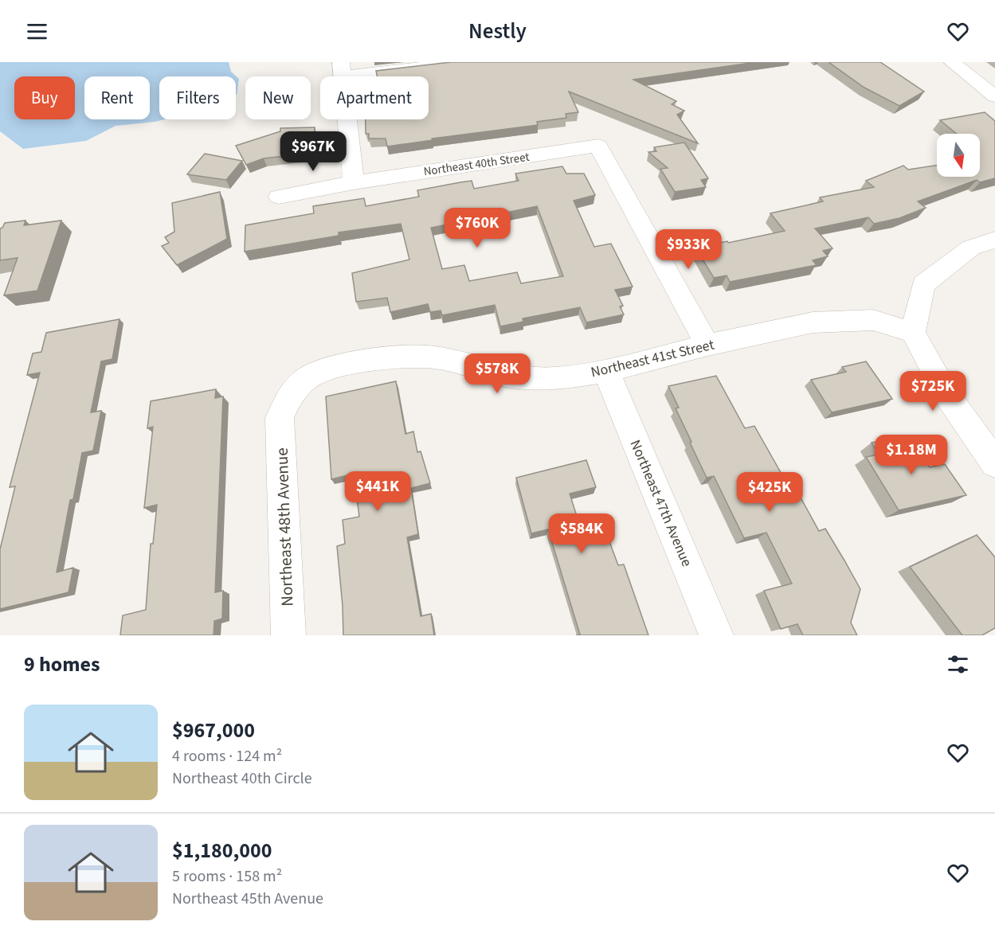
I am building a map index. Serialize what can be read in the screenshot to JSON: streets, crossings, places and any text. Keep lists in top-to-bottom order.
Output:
{
  "streets": {
    "street": [
      "Northeast 40th Street",
      "Northeast 41st Street",
      "Northeast 47th Avenue",
      "Northeast 48th Avenue"
    ]
  },
  "crossings": [
    ["Northeast 40th Street", "Northeast 41st Street"],
    ["Northeast 41st Street", "Northeast 47th Avenue"],
    ["Northeast 41st Street", "Northeast 48th Avenue"]
  ],
  "north": "bottom",
  "page": {
    "header": "Nestly",
    "chip": [
      "Buy",
      "Rent",
      "Filters",
      "New",
      "Apartment"
    ],
    "price": [
      "$967K",
      "$760K",
      "$933K",
      "$578K",
      "$725K",
      "$1.18M",
      "$441K",
      "$425K",
      "$584K"
    ],
    "heading": "9 homes",
    "list": [
      {
        "name": "$967,000",
        "note": "4 rooms · 124 m² · Northeast 40th Circle"
      },
      {
        "name": "$1,180,000",
        "note": "5 rooms · 158 m² · Northeast 45th Avenue"
      }
    ]
  }
}
